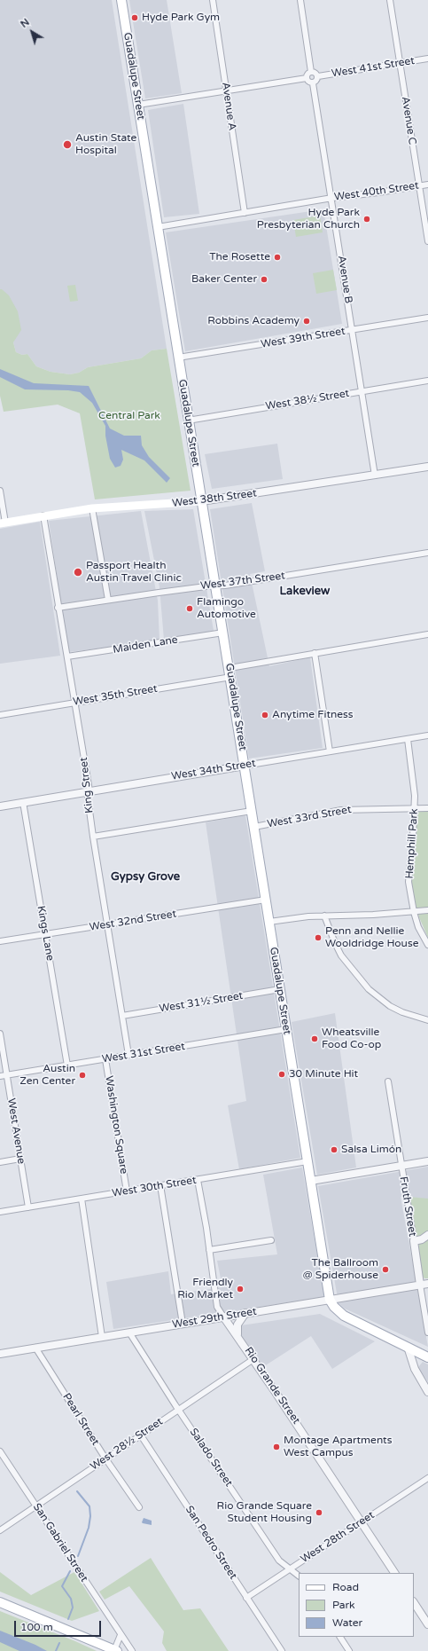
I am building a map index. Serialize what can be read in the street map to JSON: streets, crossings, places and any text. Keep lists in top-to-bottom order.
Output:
{
  "streets": {
    "main road": ["Guadalupe Street", "West 38th Street"],
    "street": [
      "West 41st Street",
      "Avenue A",
      "Avenue C",
      "West 40th Street",
      "Avenue B",
      "West 39th Street",
      "West 38½ Street",
      "West 37th Street",
      "Maiden Lane",
      "West 35th Street",
      "West 34th Street",
      "King Street",
      "West 33rd Street",
      "Hemphill Park",
      "West 32nd Street",
      "Kings Lane",
      "West 31½ Street",
      "West 31st Street",
      "Washington Square",
      "West Avenue",
      "West 30th Street",
      "Fruth Street",
      "West 29th Street",
      "Rio Grande Street",
      "Pearl Street",
      "West 28½ Street",
      "Salado Street",
      "West 28th Street",
      "San Gabriel Street",
      "San Pedro Street"
    ]
  },
  "crossings": [
    ["West 41st Street", "Avenue C"],
    ["West 41st Street", "Avenue B"],
    ["Guadalupe Street", "West 40th Street"],
    ["Guadalupe Street", "West 39th Street"],
    ["Guadalupe Street", "West 38½ Street"],
    ["Guadalupe Street", "West 38th Street"],
    ["Guadalupe Street", "West 37th Street"],
    ["Guadalupe Street", "Maiden Lane"],
    ["Guadalupe Street", "West 35th Street"],
    ["Guadalupe Street", "West 34th Street"],
    ["Guadalupe Street", "West 33rd Street"],
    ["Guadalupe Street", "West 32nd Street"],
    ["Guadalupe Street", "West 31½ Street"],
    ["Guadalupe Street", "West 31st Street"],
    ["Guadalupe Street", "West 30th Street"],
    ["Guadalupe Street", "West 29th Street"],
    ["Avenue A", "West 40th Street"],
    ["Avenue C", "West 40th Street"],
    ["West 40th Street", "Avenue B"],
    ["Avenue B", "West 39th Street"],
    ["Avenue B", "West 38½ Street"],
    ["Avenue B", "West 38th Street"],
    ["West 38th Street", "King Street"],
    ["West 37th Street", "King Street"],
    ["Maiden Lane", "King Street"],
    ["West 35th Street", "King Street"],
    ["West 34th Street", "King Street"],
    ["West 34th Street", "Hemphill Park"],
    ["West 34th Street", "Kings Lane"],
    ["King Street", "West 32nd Street"],
    ["King Street", "West 31½ Street"],
    ["King Street", "West 31st Street"],
    ["West 33rd Street", "Hemphill Park"],
    ["West 32nd Street", "Kings Lane"],
    ["Kings Lane", "West 31st Street"],
    ["West 31st Street", "Washington Square"],
    ["West 31st Street", "West Avenue"],
    ["Washington Square", "West 30th Street"],
    ["West Avenue", "West 30th Street"],
    ["West 30th Street", "Rio Grande Street"],
    ["Fruth Street", "West 29th Street"],
    ["West 29th Street", "Rio Grande Street"],
    ["West 29th Street", "Pearl Street"],
    ["West 29th Street", "Salado Street"],
    ["Rio Grande Street", "West 28½ Street"],
    ["Rio Grande Street", "West 28th Street"],
    ["Pearl Street", "West 28½ Street"],
    ["West 28½ Street", "Salado Street"],
    ["West 28½ Street", "San Gabriel Street"],
    ["West 28½ Street", "San Pedro Street"],
    ["Salado Street", "West 28th Street"],
    ["West 28th Street", "San Pedro Street"]
  ],
  "districts": ["Lakeview", "Gypsy Grove"],
  "parks": ["Central Park"],
  "places": [
    "Hyde Park Gym",
    "Austin State Hospital",
    "Hyde Park Presbyterian Church",
    "The Rosette",
    "Baker Center",
    "Robbins Academy",
    "Passport Health Austin Travel Clinic",
    "Flamingo Automotive",
    "Anytime Fitness",
    "Penn and Nellie Wooldridge House",
    "Wheatsville Food Co-op",
    "30 Minute Hit",
    "Austin Zen Center",
    "Salsa Limón",
    "The Ballroom @ Spiderhouse",
    "Friendly Rio Market",
    "Montage Apartments West Campus",
    "Rio Grande Square Student Housing"
  ],
  "legend": ["Road", "Park", "Water"],
  "scale_bar": "100 m",
  "north": "top left"
}
